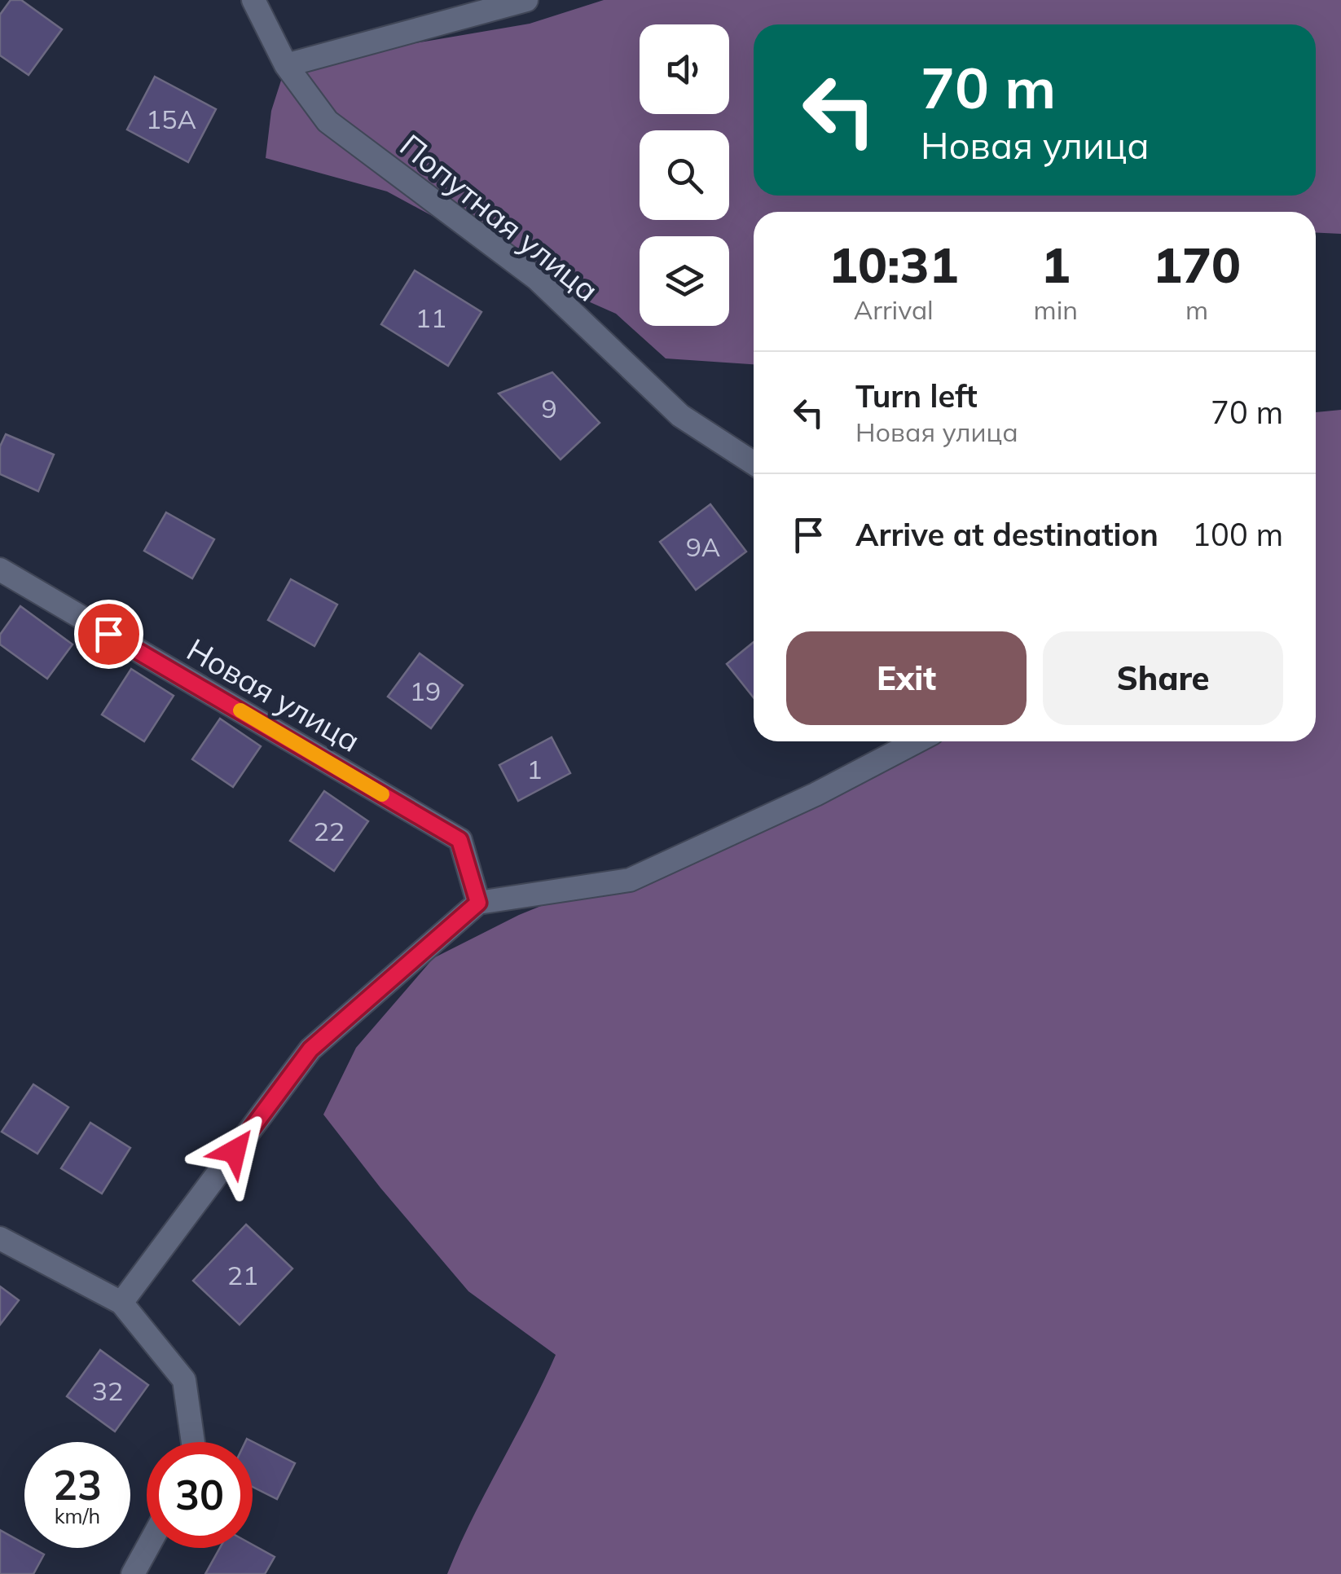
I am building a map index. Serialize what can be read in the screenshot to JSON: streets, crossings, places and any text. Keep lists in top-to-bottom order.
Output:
{
  "streets": {
    "street": ["Попутная улица", "Новая улица"]
  },
  "house_numbers": [
    "15А",
    "11",
    "9",
    "9А",
    "19",
    "1",
    "22",
    "21",
    "32"
  ],
  "page": {
    "turn": ["70 m", "Новая улица"],
    "eta": [
      "10:31",
      "Arrival",
      "1",
      "min",
      "170",
      "m"
    ],
    "list": [
      {
        "name": "Turn left",
        "note": "Новая улица",
        "value": "70 m"
      },
      {
        "name": "Arrive at destination",
        "value": "100 m"
      }
    ],
    "buttons": ["Exit", "Share"],
    "speed": "23 km/h",
    "limit": "30"
  }
}
